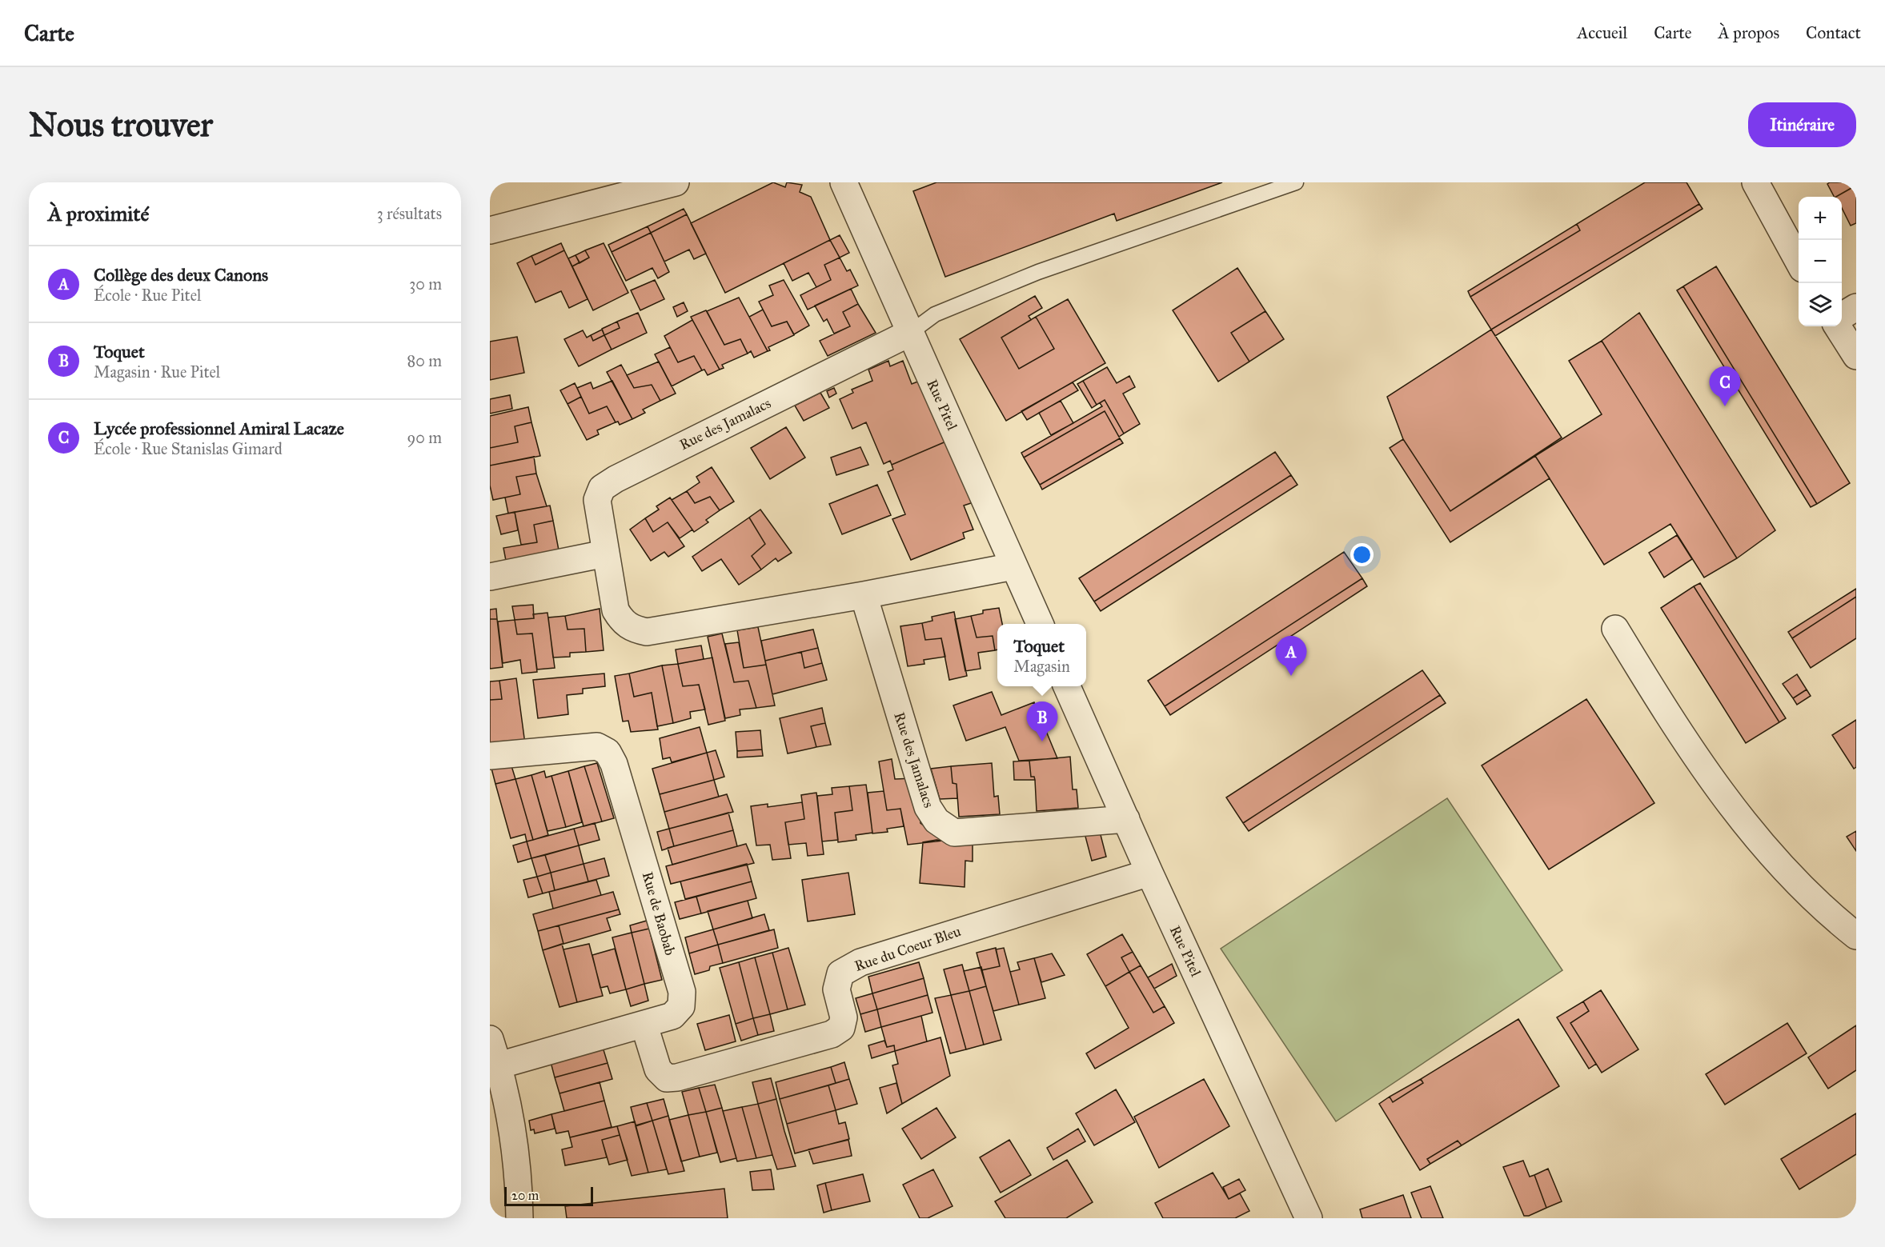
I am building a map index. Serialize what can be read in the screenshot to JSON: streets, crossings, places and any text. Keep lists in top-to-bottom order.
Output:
{
  "streets": {
    "street": [
      "Rue Pitel",
      "Rue des Jamalacs",
      "Rue de Baobab",
      "Rue du Coeur Bleu"
    ]
  },
  "crossings": [
    ["Rue Pitel", "Rue des Jamalacs"],
    ["Rue Pitel", "Rue du Coeur Bleu"],
    ["Rue de Baobab", "Rue du Coeur Bleu"]
  ],
  "scale_bar": "20 m",
  "page": {
    "header": "Carte",
    "nav": [
      "Accueil",
      "Carte",
      "À propos",
      "Contact"
    ],
    "buttons": "Itinéraire",
    "title": "Nous trouver",
    "heading": ["À proximité", "3 résultats"],
    "map_buttons": ["+", "−"],
    "list": [
      {
        "mark": "A",
        "name": "Collège des deux Canons",
        "note": "École · Rue Pitel",
        "value": "30 m"
      },
      {
        "mark": "B",
        "name": "Toquet",
        "note": "Magasin · Rue Pitel",
        "value": "80 m"
      },
      {
        "mark": "C",
        "name": "Lycée professionnel Amiral Lacaze",
        "note": "École · Rue Stanislas Gimard",
        "value": "90 m"
      }
    ],
    "pins": ["C", "A", "B"],
    "popup": ["Toquet", "Magasin"],
    "scale": "20 m"
  }
}
